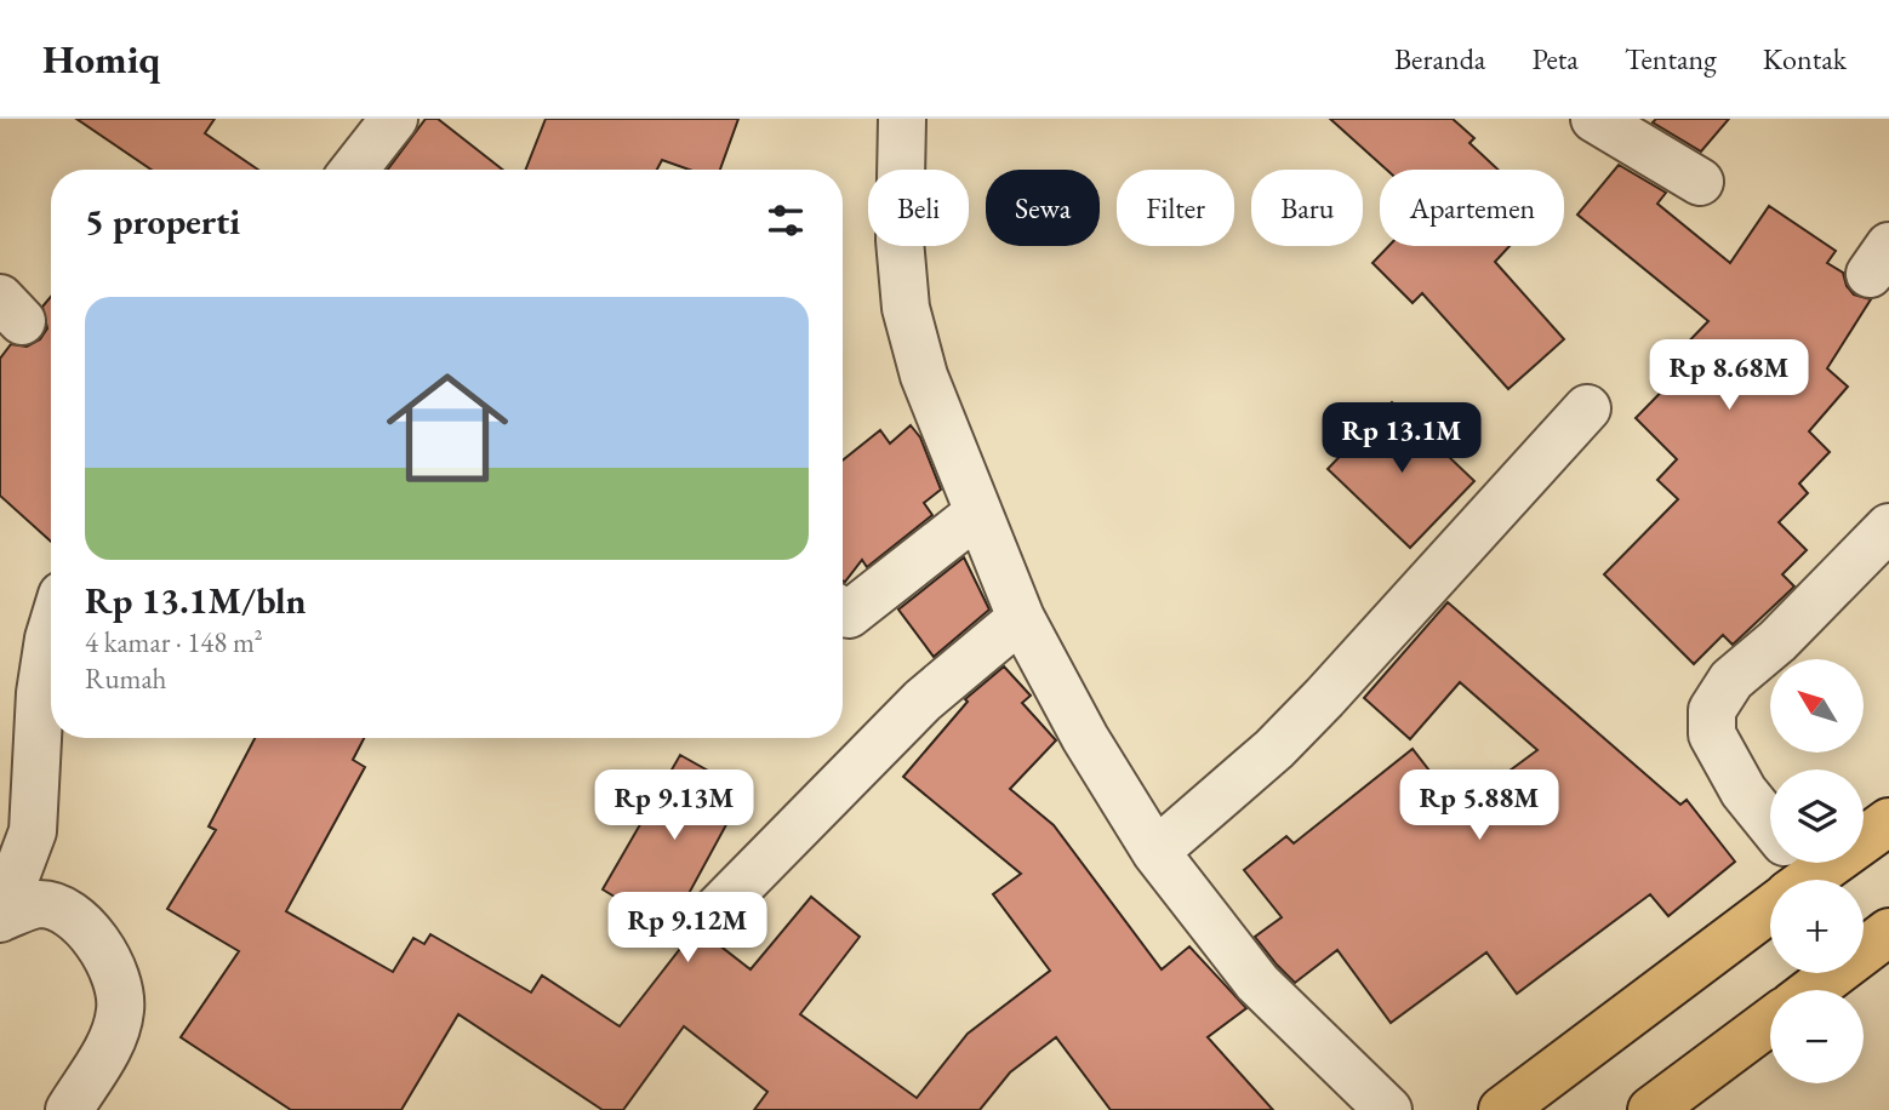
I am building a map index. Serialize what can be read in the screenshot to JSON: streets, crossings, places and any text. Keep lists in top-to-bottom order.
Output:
{
  "north": "top left",
  "page": {
    "header": "Homiq",
    "nav": [
      "Beranda",
      "Peta",
      "Tentang",
      "Kontak"
    ],
    "chip": [
      "Beli",
      "Sewa",
      "Filter",
      "Baru",
      "Apartemen"
    ],
    "heading": "5 properti",
    "list": [
      {
        "name": "Rp 13.1M/bln",
        "note": "4 kamar · 148 m² · Rumah"
      }
    ],
    "price": [
      "Rp 8.68M",
      "Rp 13.1M",
      "Rp 9.13M",
      "Rp 5.88M",
      "Rp 9.12M"
    ],
    "map_buttons": ["+", "−"]
  }
}
